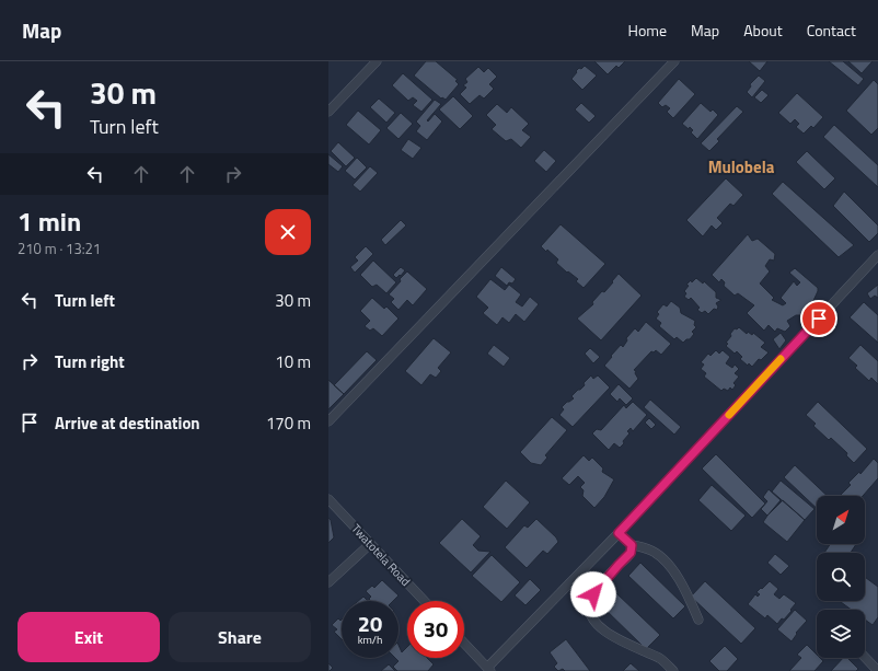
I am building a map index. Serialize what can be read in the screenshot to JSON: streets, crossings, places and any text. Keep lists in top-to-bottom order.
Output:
{
  "streets": {
    "street": ["Twatotela Road"]
  },
  "districts": ["Mulobela"],
  "north": "top right",
  "page": {
    "header": "Map",
    "nav": [
      "Home",
      "Map",
      "About",
      "Contact"
    ],
    "turn": ["30 m", "Turn left"],
    "heading": ["1 min", "210 m · 13:21"],
    "list": [
      {
        "name": "Turn left",
        "value": "30 m"
      },
      {
        "name": "Turn right",
        "value": "10 m"
      },
      {
        "name": "Arrive at destination",
        "value": "170 m"
      }
    ],
    "speed": "20 km/h",
    "limit": "30",
    "buttons": ["Exit", "Share"]
  }
}
